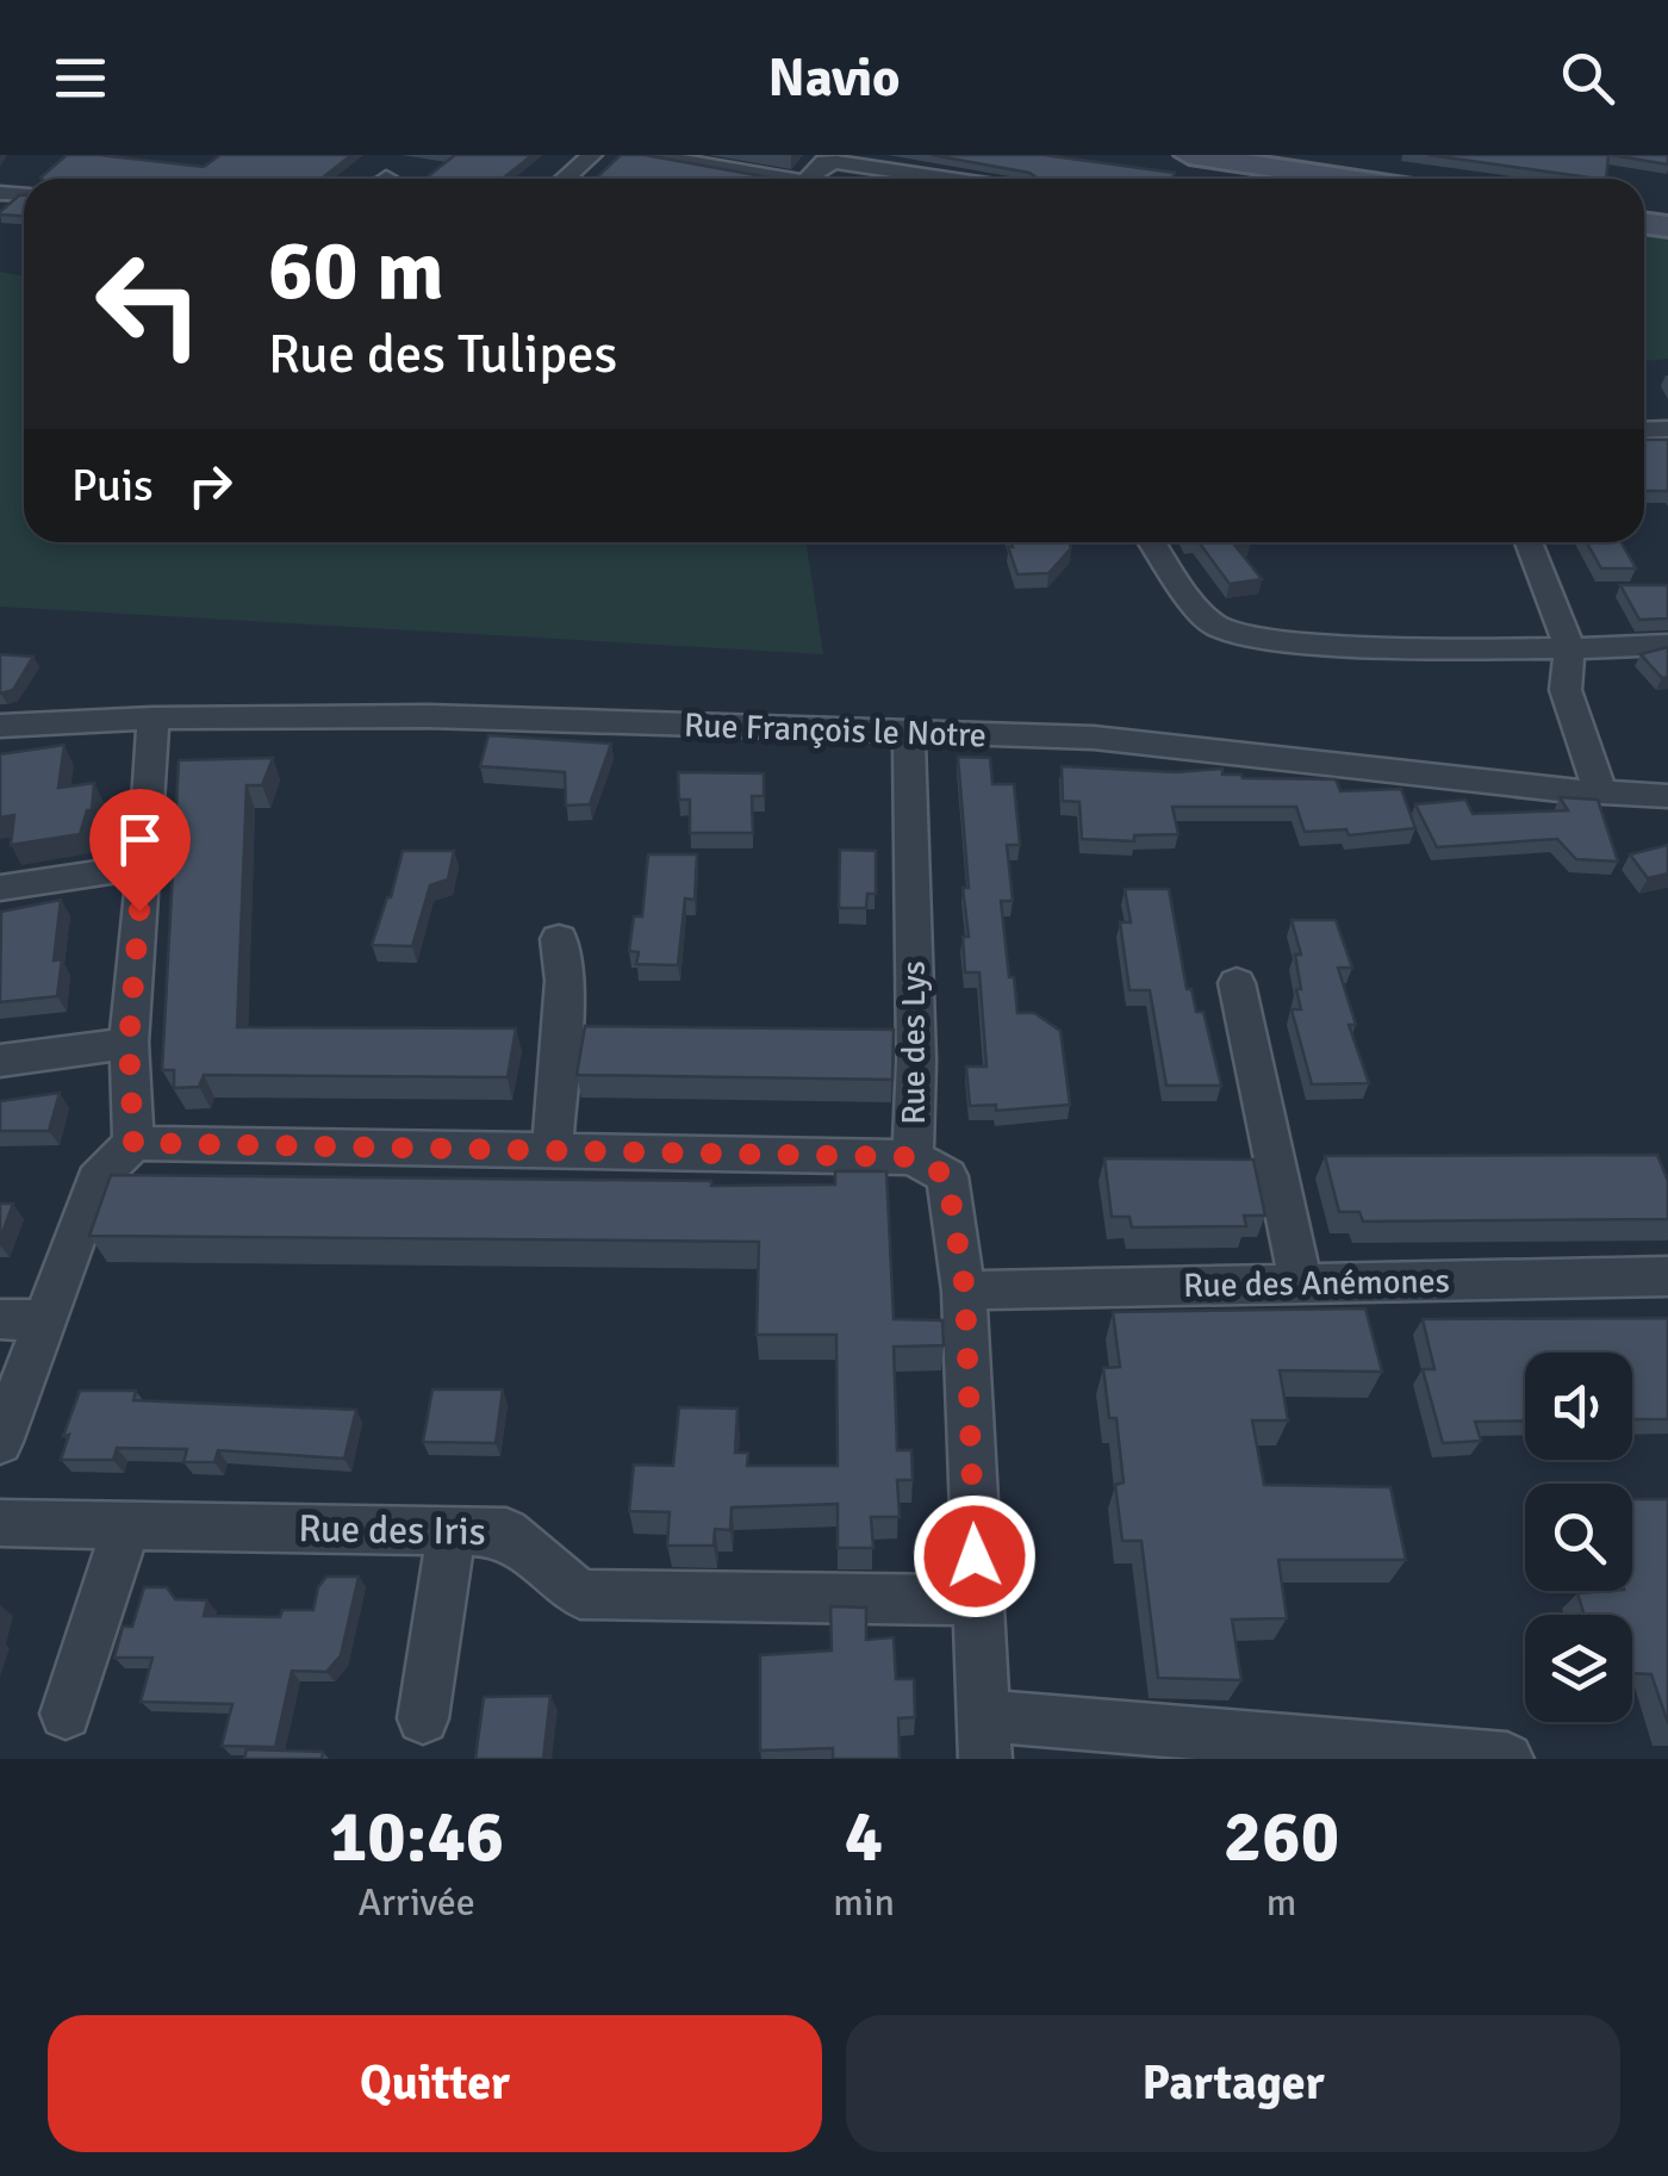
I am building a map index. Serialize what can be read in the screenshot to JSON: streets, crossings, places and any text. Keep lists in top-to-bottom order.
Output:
{
  "streets": {
    "street": [
      "Rue François le Notre",
      "Rue des Lys",
      "Rue des Anémones",
      "Rue des Iris"
    ]
  },
  "crossings": [
    ["Rue François le Notre", "Rue des Lys"],
    ["Rue des Lys", "Rue des Anémones"],
    ["Rue des Lys", "Rue des Iris"]
  ],
  "page": {
    "header": "Navio",
    "turn": ["60 m", "Rue des Tulipes"],
    "then": "Puis",
    "eta": [
      "10:46",
      "Arrivée",
      "4",
      "min",
      "260",
      "m"
    ],
    "buttons": ["Quitter", "Partager"]
  }
}
